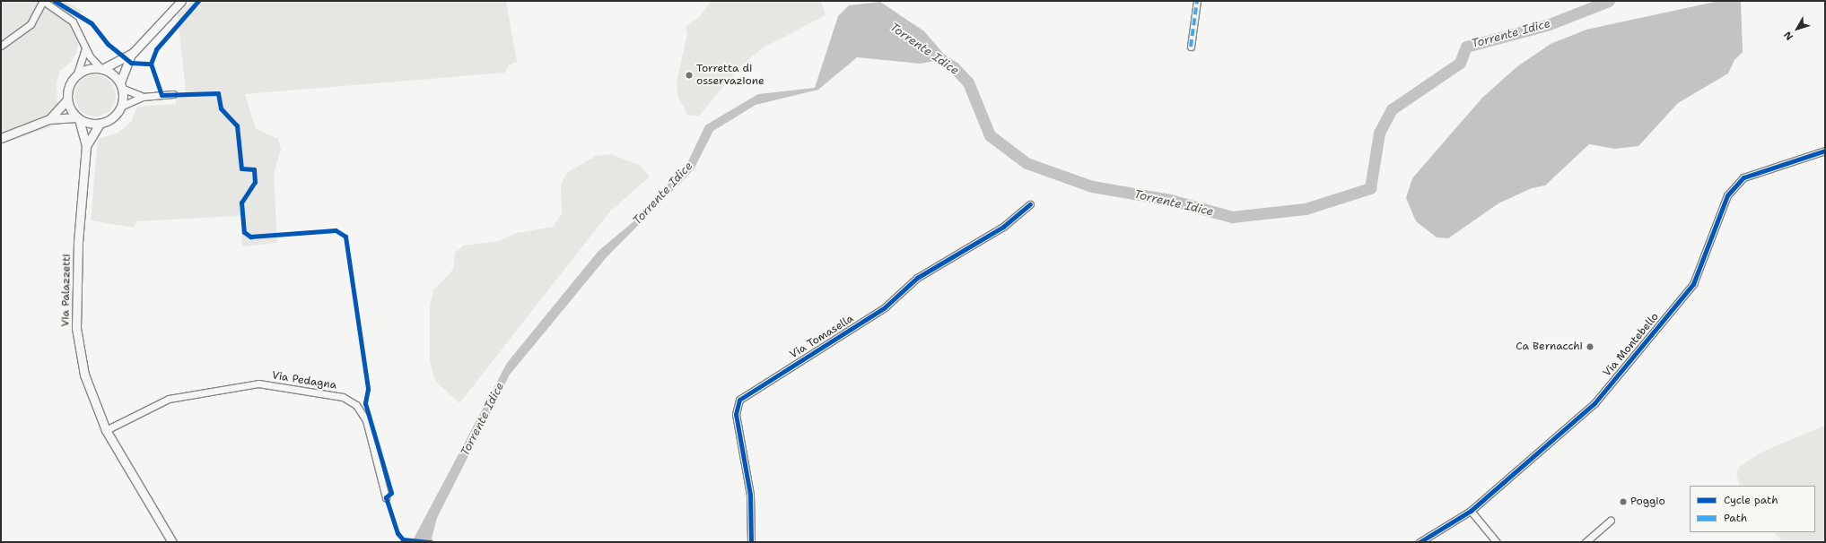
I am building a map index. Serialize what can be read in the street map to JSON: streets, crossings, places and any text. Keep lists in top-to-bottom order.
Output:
{
  "streets": {
    "main road": ["Via Palazzetti"],
    "street": ["Via Tomasella", "Via Montebello", "Via Pedagna"]
  },
  "crossings": [
    ["Via Palazzetti", "Via Pedagna"]
  ],
  "water": ["Torrente Idice"],
  "places": ["Torretta di osservazione", "Ca Bernacchi", "Poggio"],
  "legend": ["Cycle path", "Path"],
  "north": "bottom left"
}
